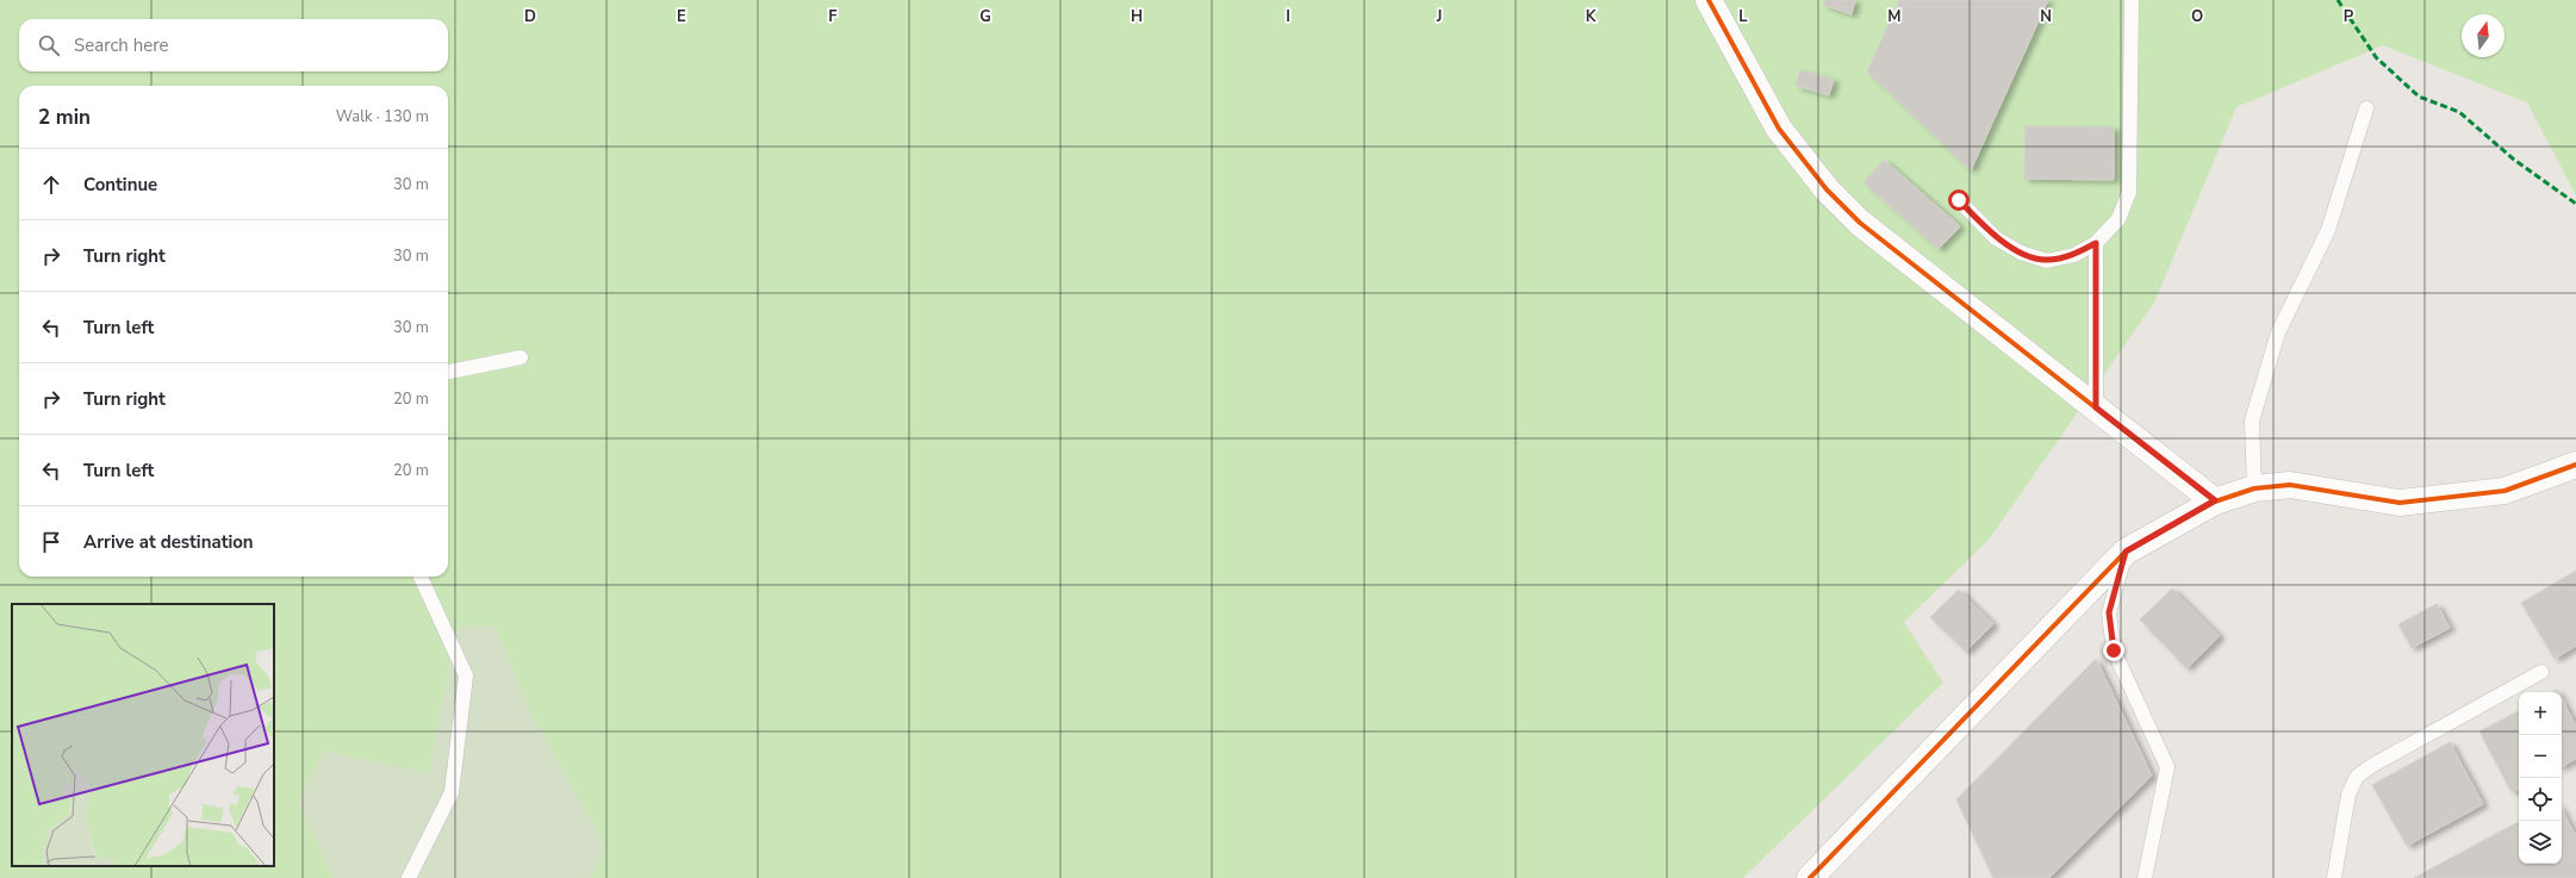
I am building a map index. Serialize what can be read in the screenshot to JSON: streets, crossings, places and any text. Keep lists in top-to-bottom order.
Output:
{
  "north": "top",
  "page": {
    "search": "Search here",
    "heading": ["2 min", "Walk · 130 m"],
    "list": [
      ["Continue", "30 m"],
      ["Turn right", "30 m"],
      ["Turn left", "30 m"],
      ["Turn right", "20 m"],
      ["Turn left", "20 m"],
      "Arrive at destination"
    ],
    "map_buttons": ["+", "−"]
  },
  "grid": {
    "columns": [
      "D",
      "E",
      "F",
      "G",
      "H",
      "I",
      "J",
      "K",
      "L",
      "M",
      "N",
      "O",
      "P"
    ]
  }
}
